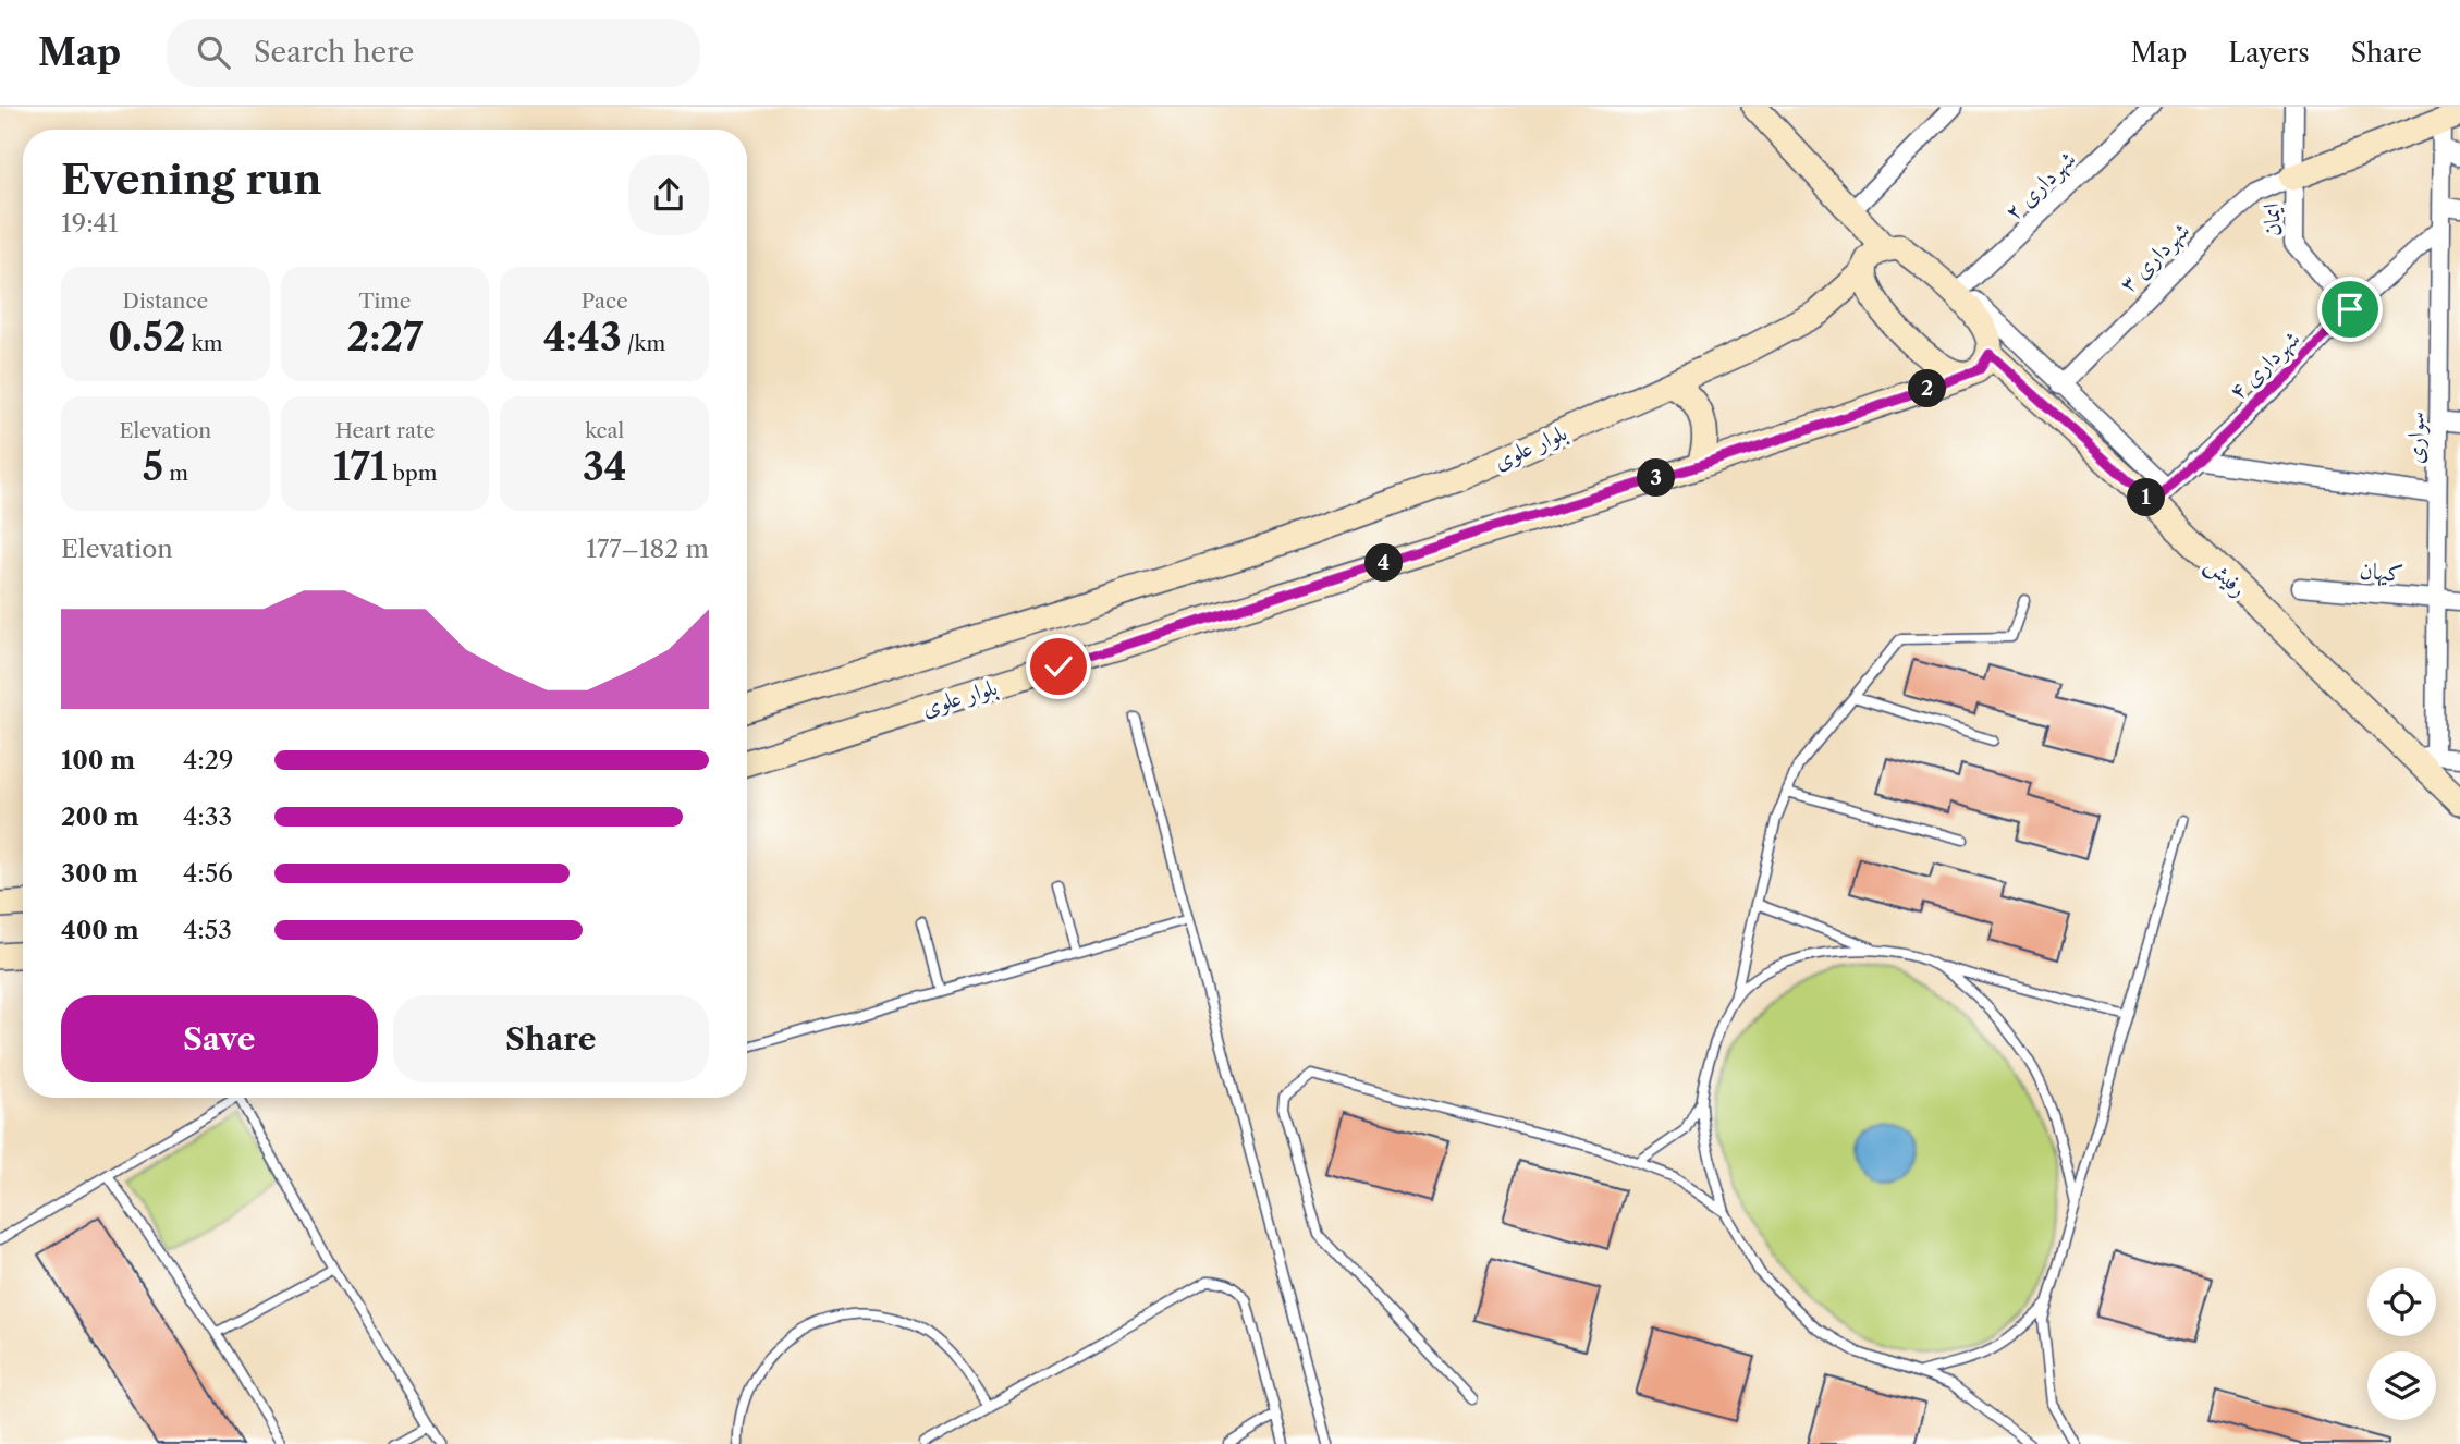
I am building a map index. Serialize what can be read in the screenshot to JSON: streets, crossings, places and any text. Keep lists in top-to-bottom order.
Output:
{
  "streets": {
    "main road": ["بلوار علوی", "رفیش"],
    "street": [
      "شهرداری ۲",
      "ایمان",
      "شهرداری ۳",
      "شهرداری ۴",
      "سواری",
      "کیهان"
    ]
  },
  "crossings": [
    ["ایمان", "شهرداری ۳"],
    ["ایمان", "شهرداری ۴"],
    ["شهرداری ۴", "سواری"],
    ["شهرداری ۴", "رفیش"],
    ["سواری", "کیهان"],
    ["سواری", "رفیش"]
  ],
  "page": {
    "header": "Map",
    "search": "Search here",
    "nav": ["Map", "Layers", "Share"],
    "heading": ["Evening run", "19:41"],
    "stats": [
      ["Distance", "0.52 km"],
      ["Time", "2:27"],
      ["Pace", "4:43 /km"],
      ["Elevation", "5 m"],
      ["Heart rate", "171 bpm"],
      ["kcal", "34"]
    ],
    "pins": [
      "2",
      "3",
      "1",
      "4"
    ],
    "chart": ["Elevation", "177–182 m"],
    "list": [
      {
        "name": "100 m",
        "note": "4:29"
      },
      {
        "name": "200 m",
        "note": "4:33"
      },
      {
        "name": "300 m",
        "note": "4:56"
      },
      {
        "name": "400 m",
        "note": "4:53"
      }
    ],
    "buttons": ["Save", "Share"]
  }
}
